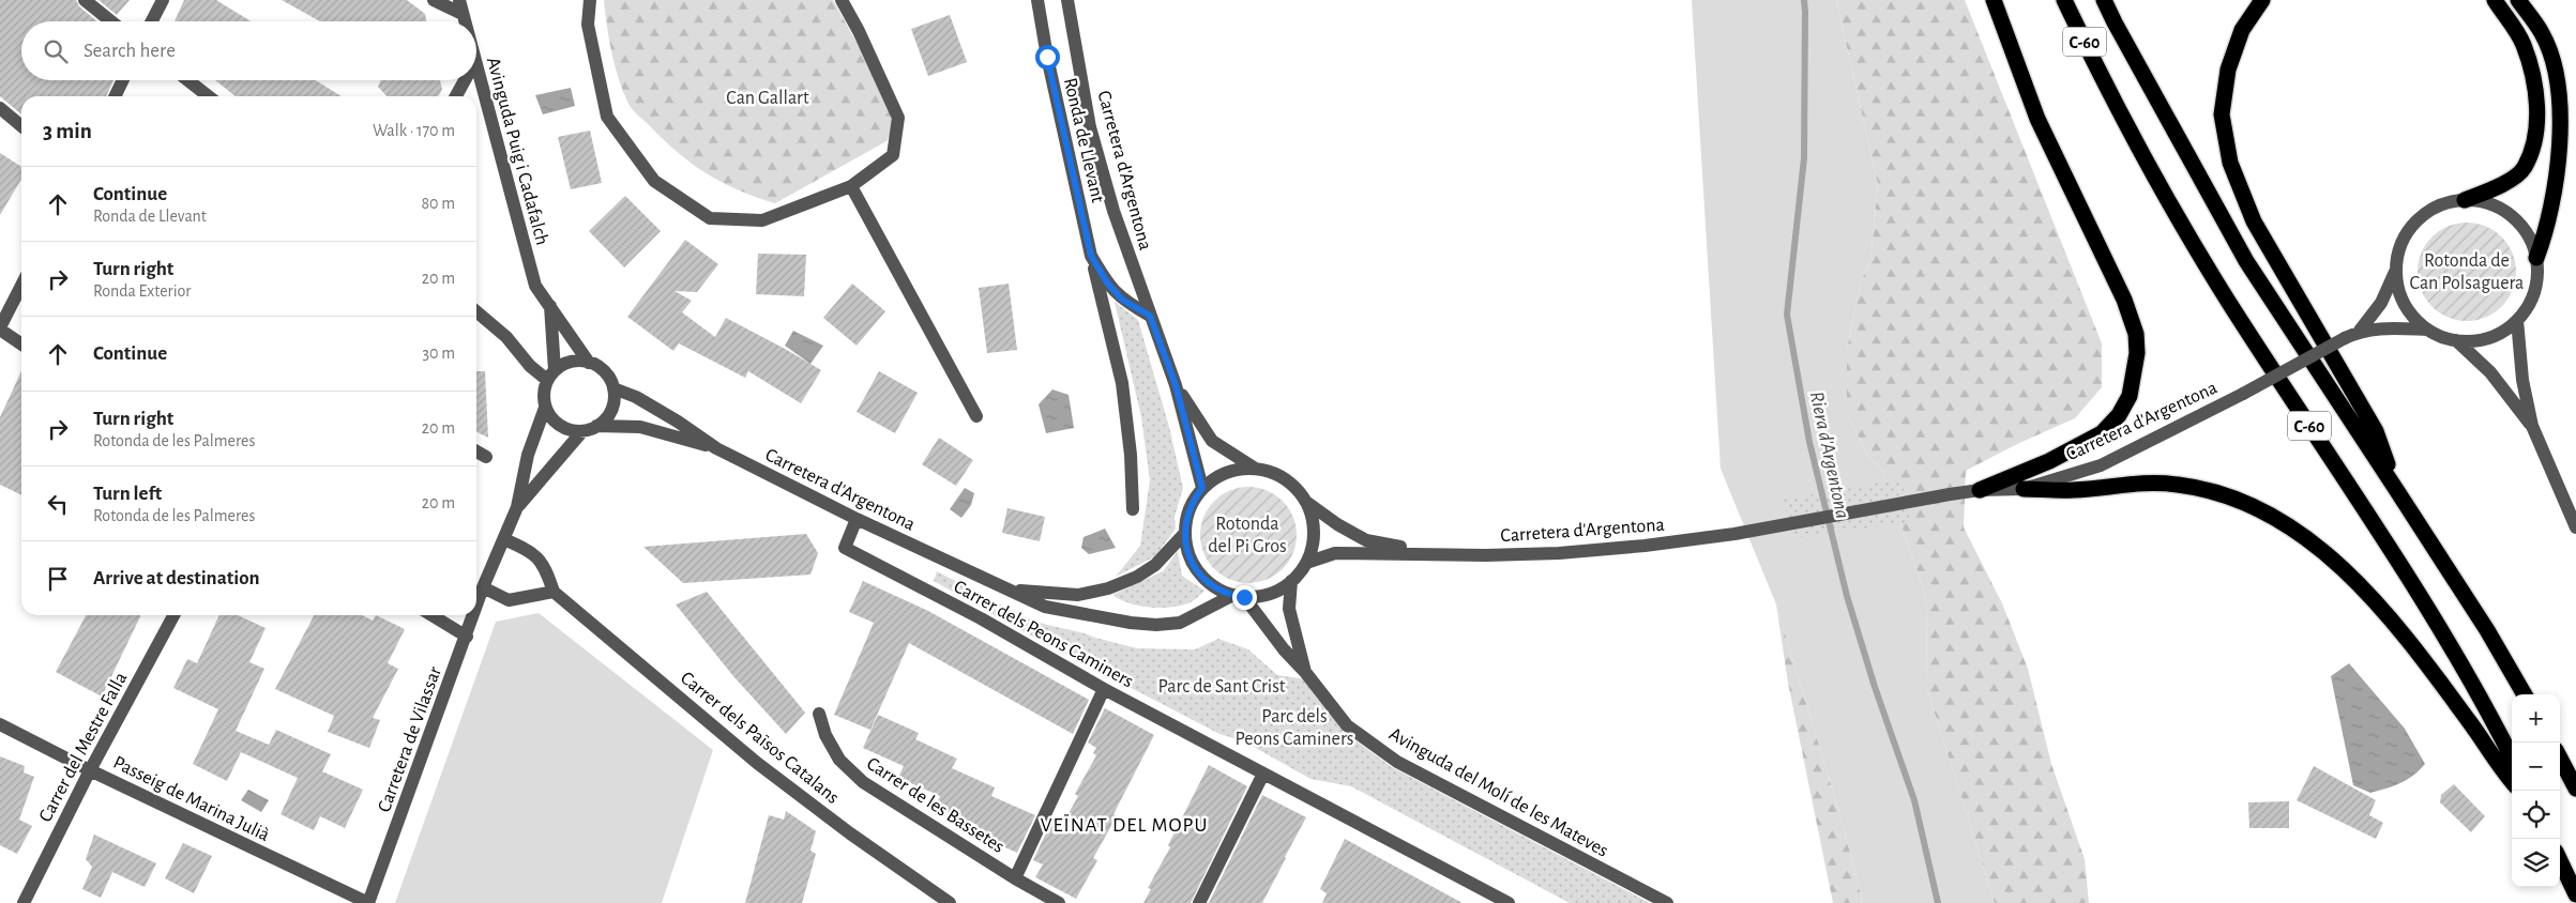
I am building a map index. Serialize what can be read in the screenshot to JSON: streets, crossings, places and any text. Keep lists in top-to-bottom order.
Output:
{
  "streets": {
    "highway": ["C-60"],
    "street": [
      "Ronda de Llevant",
      "Avinguda Puig i Cadafalch",
      "Carretera d'Argentona",
      "Carrer dels Peons Caminers",
      "Carrer dels Països Catalans",
      "Carretera de Vilassar",
      "Carrer del Mestre Falla",
      "Avinguda del Molí de les Mateves",
      "Passeig de Marina Julià",
      "Carrer de les Bassetes"
    ]
  },
  "crossings": [
    ["Ronda de Llevant", "Carretera d'Argentona"],
    ["Avinguda Puig i Cadafalch", "Carretera d'Argentona"],
    ["Carretera d'Argentona", "Carrer dels Peons Caminers"],
    ["Carretera d'Argentona", "Avinguda del Molí de les Mateves"],
    ["Carretera de Vilassar", "Passeig de Marina Julià"],
    ["Carrer del Mestre Falla", "Passeig de Marina Julià"]
  ],
  "districts": ["VEÏNAT DEL MOPU"],
  "water": ["Riera d'Argentona"],
  "parks": [
    "Can Gallart",
    "Rotonda de Can Polsaguera",
    "Rotonda del Pi Gros",
    "Parc de Sant Crist",
    "Parc dels Peons Caminers"
  ],
  "page": {
    "search": "Search here",
    "heading": ["3 min", "Walk · 170 m"],
    "list": [
      ["Continue", "Ronda de Llevant", "80 m"],
      ["Turn right", "Ronda Exterior", "20 m"],
      ["Continue", "30 m"],
      ["Turn right", "Rotonda de les Palmeres", "20 m"],
      ["Turn left", "Rotonda de les Palmeres", "20 m"],
      "Arrive at destination"
    ],
    "map_buttons": ["+", "−"]
  }
}
